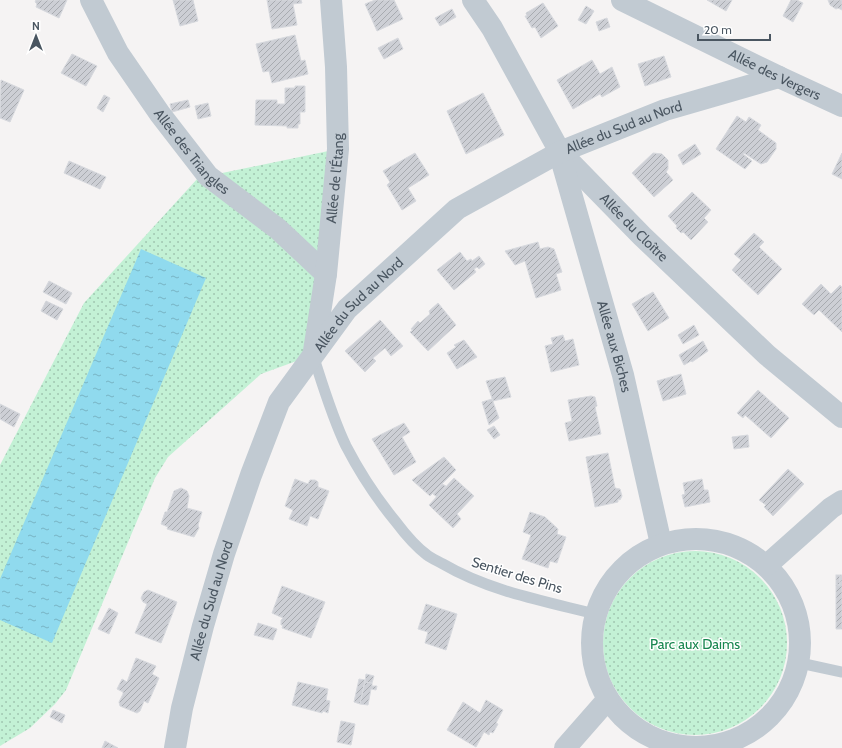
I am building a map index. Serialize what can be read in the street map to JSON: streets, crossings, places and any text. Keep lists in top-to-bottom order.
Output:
{
  "streets": {
    "street": [
      "Allée des Vergers",
      "Allée du Sud au Nord",
      "Allée des Triangles",
      "Allée de l'Étang",
      "Allée du Cloître",
      "Allée aux Biches"
    ],
    "lane": ["Sentier des Pins"]
  },
  "crossings": [
    ["Allée des Vergers", "Allée du Sud au Nord"],
    ["Allée du Sud au Nord", "Allée de l'Étang"],
    ["Allée du Sud au Nord", "Allée du Cloître"],
    ["Allée du Sud au Nord", "Allée aux Biches"],
    ["Allée du Sud au Nord", "Sentier des Pins"],
    ["Allée des Triangles", "Allée de l'Étang"],
    ["Allée de l'Étang", "Sentier des Pins"],
    ["Allée du Cloître", "Allée aux Biches"]
  ],
  "parks": ["Parc aux Daims"],
  "scale_bar": "20 m",
  "north": "top"
}
